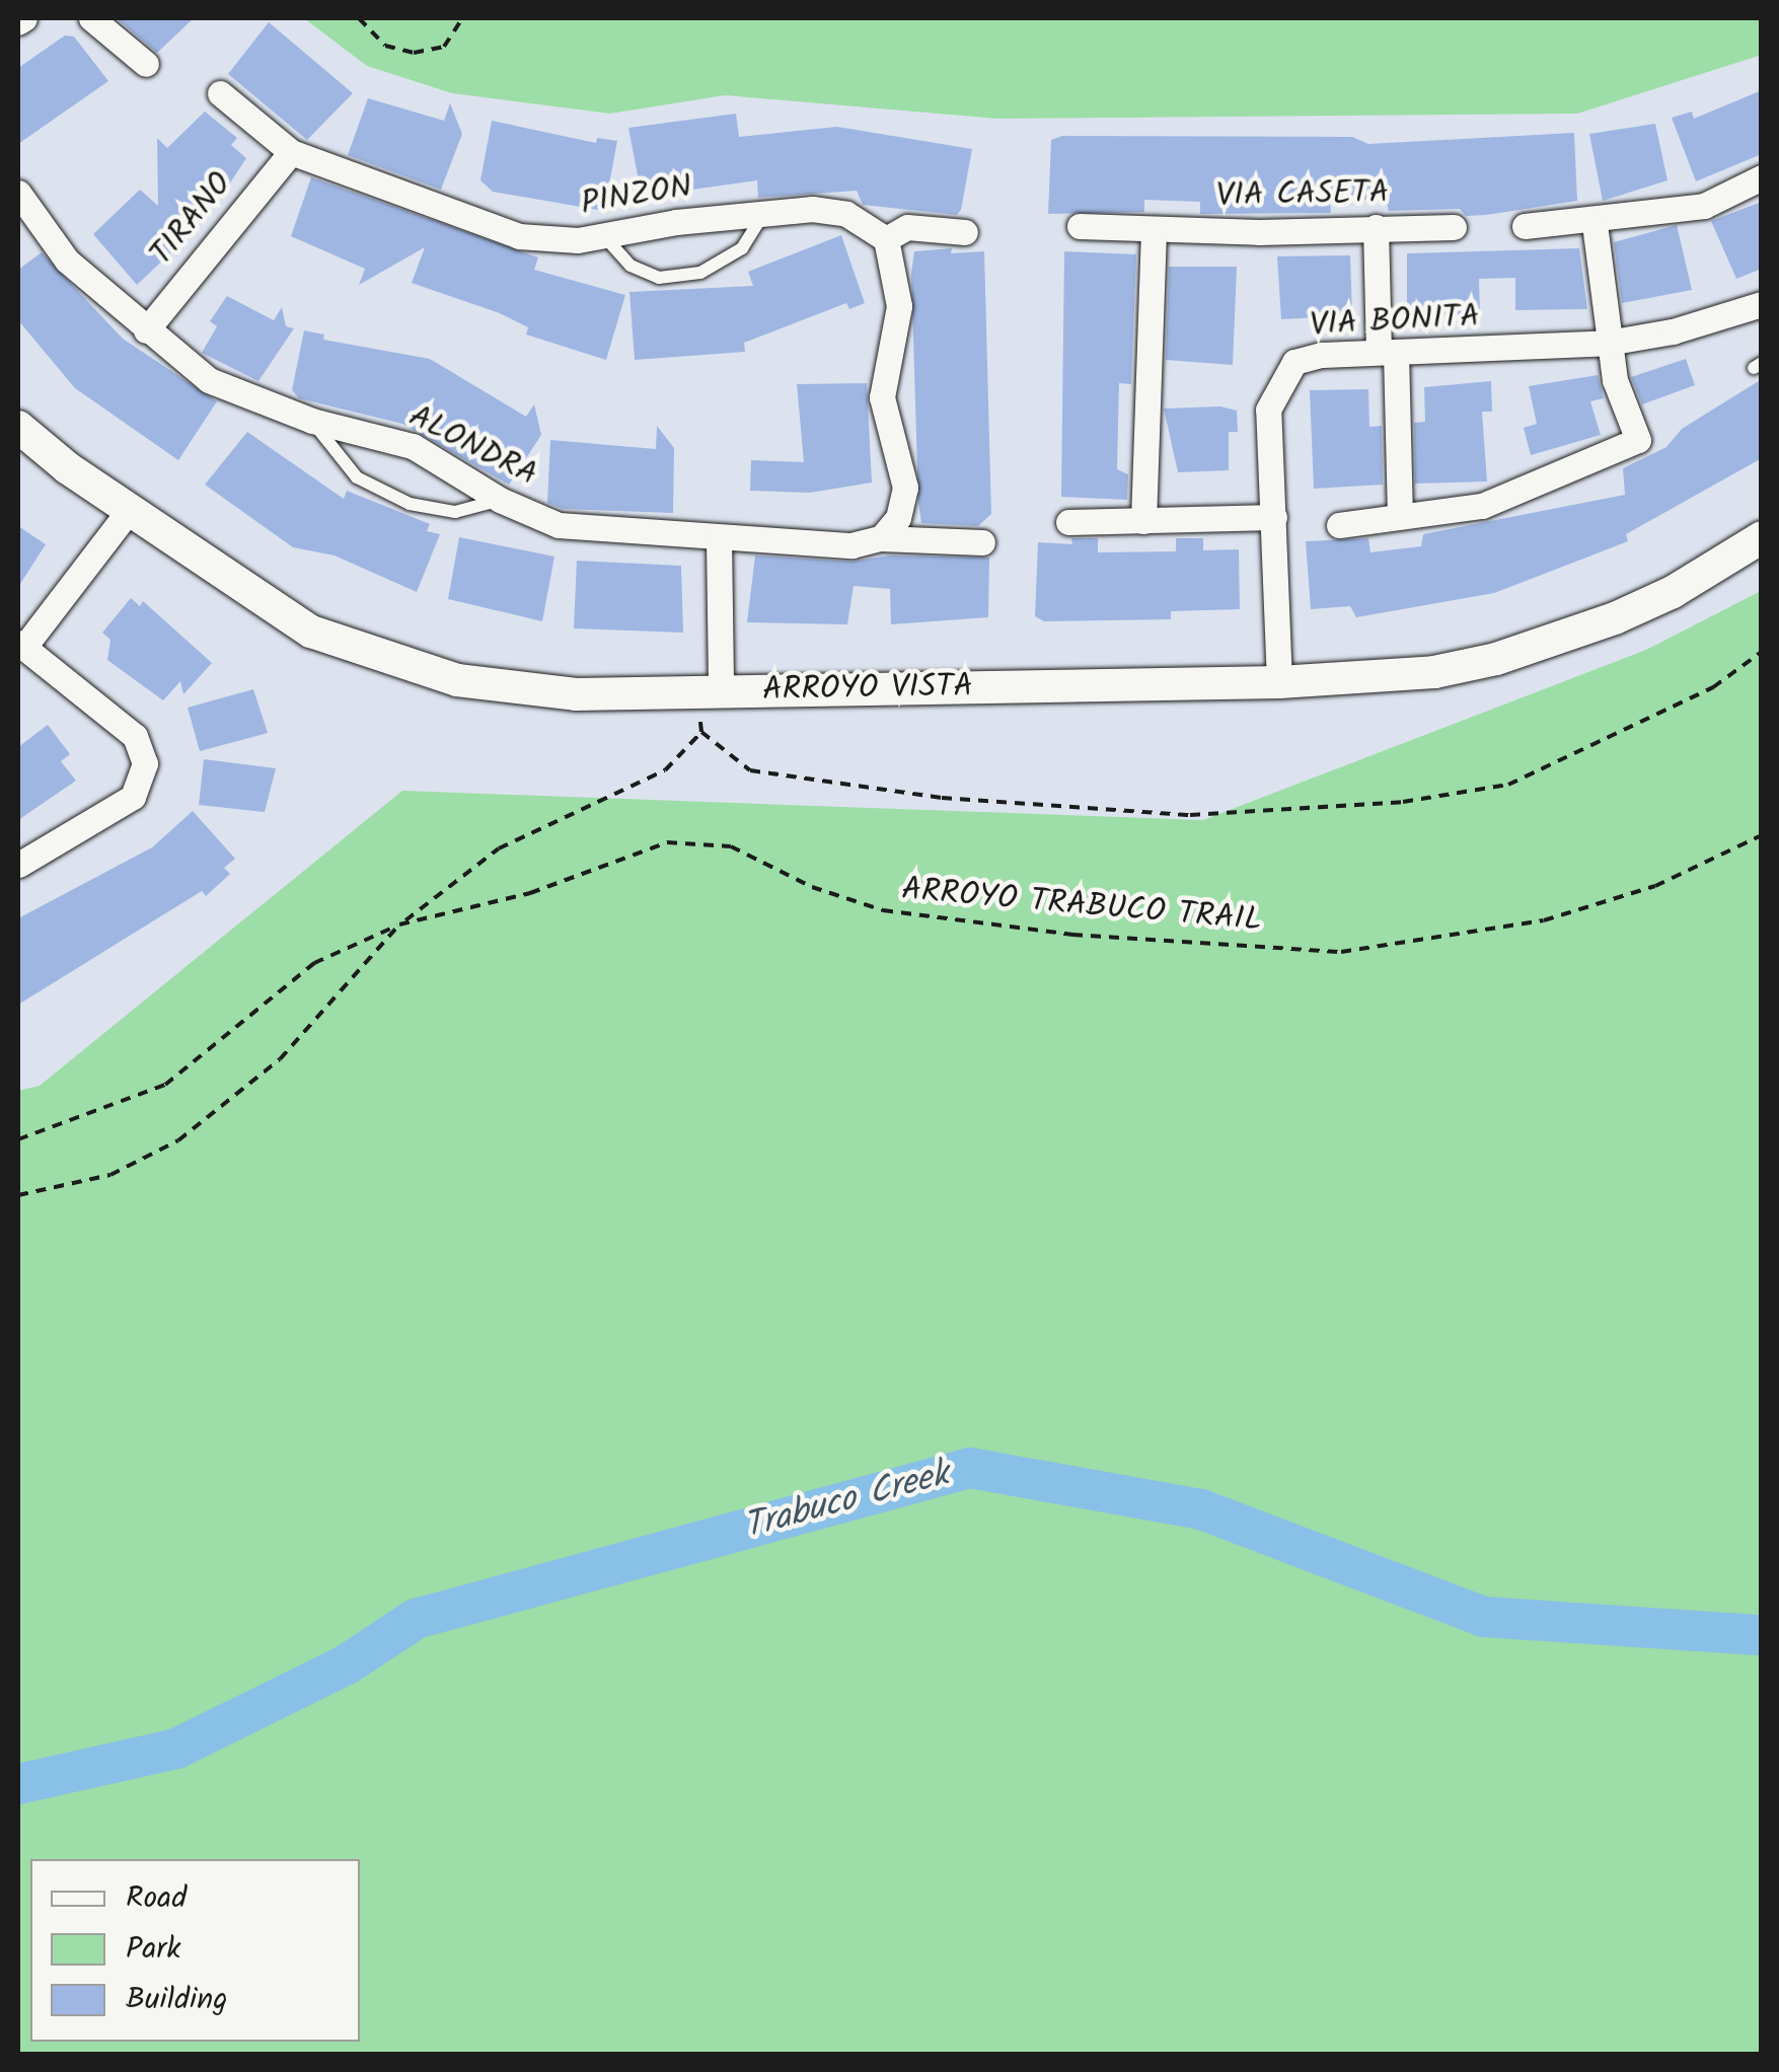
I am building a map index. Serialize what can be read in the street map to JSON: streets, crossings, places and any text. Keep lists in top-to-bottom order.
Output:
{
  "streets": {
    "street": [
      "VIA CASETA",
      "PINZON",
      "TIRANO",
      "VIA BONITA",
      "ALONDRA",
      "ARROYO VISTA"
    ],
    "path": ["ARROYO TRABUCO TRAIL"]
  },
  "crossings": [
    ["PINZON", "TIRANO"],
    ["TIRANO", "ALONDRA"],
    ["VIA BONITA", "ARROYO VISTA"]
  ],
  "water": ["Trabuco Creek"],
  "legend": ["Road", "Park", "Building"]
}
